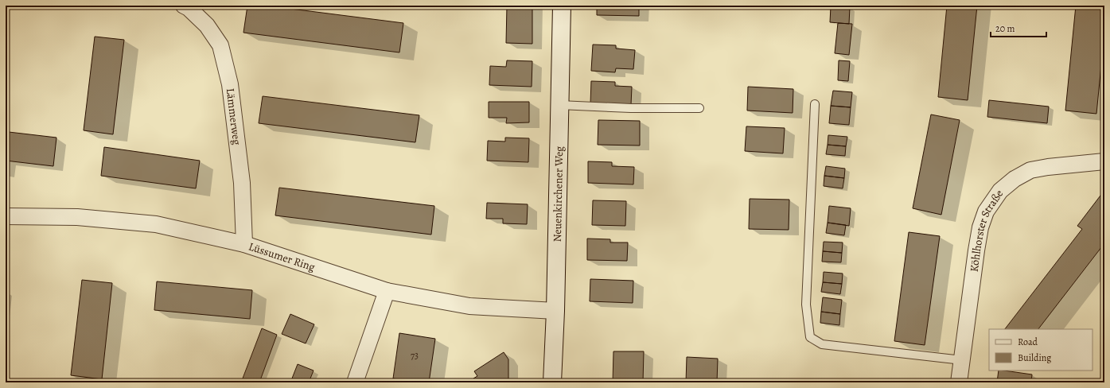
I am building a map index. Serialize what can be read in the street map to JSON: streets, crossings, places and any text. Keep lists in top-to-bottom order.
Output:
{
  "streets": {
    "street": [
      "Lämmerweg",
      "Neuenkirchener Weg",
      "Köhlhorster Straße",
      "Lüssumer Ring"
    ]
  },
  "crossings": [
    ["Lämmerweg", "Lüssumer Ring"],
    ["Neuenkirchener Weg", "Lüssumer Ring"]
  ],
  "house_numbers": ["73"],
  "legend": ["Road", "Building"],
  "scale_bar": "20 m"
}
